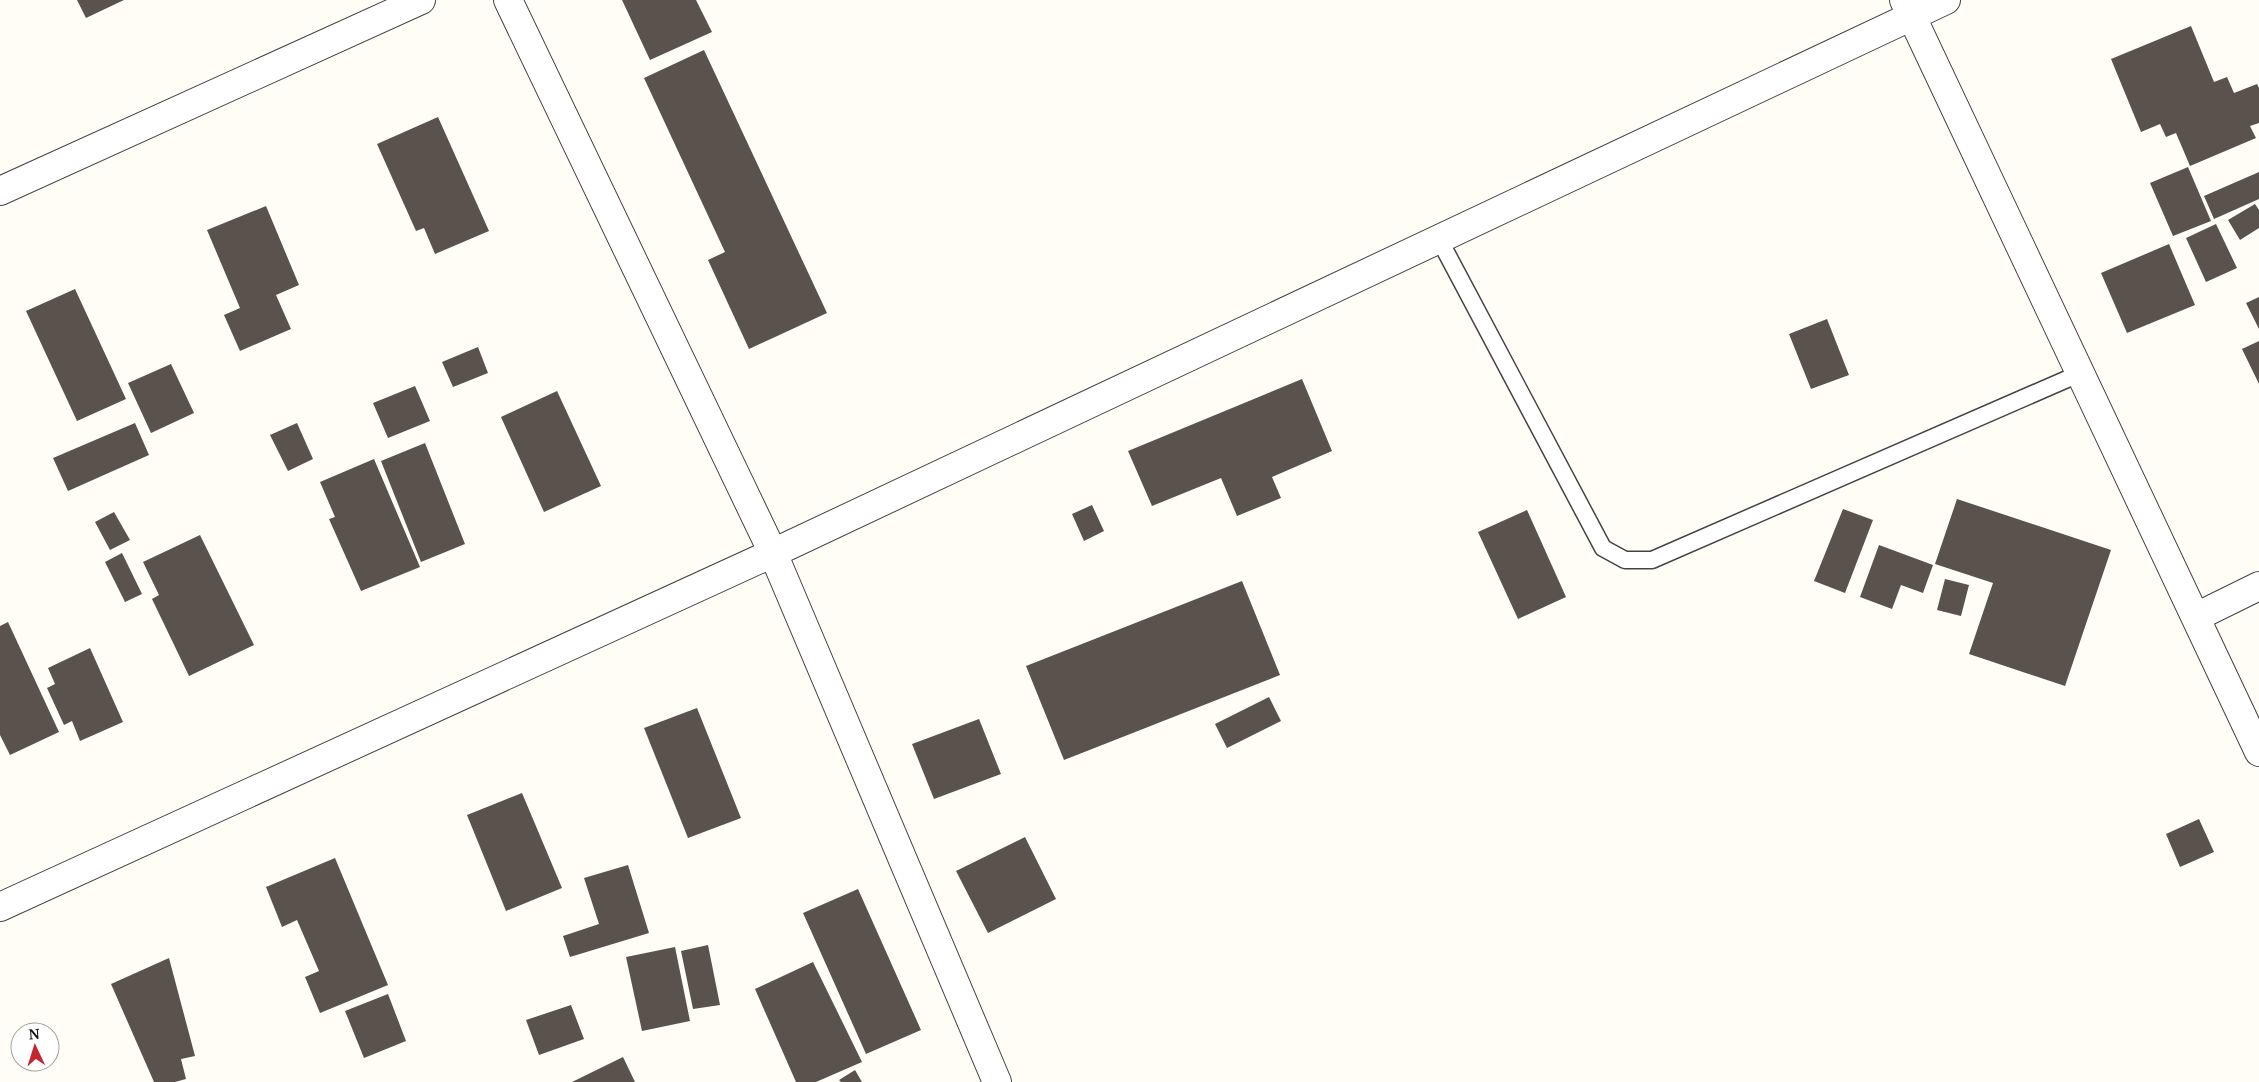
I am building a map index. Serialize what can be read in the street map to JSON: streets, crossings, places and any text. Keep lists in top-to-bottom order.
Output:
{
  "north": "top"
}
